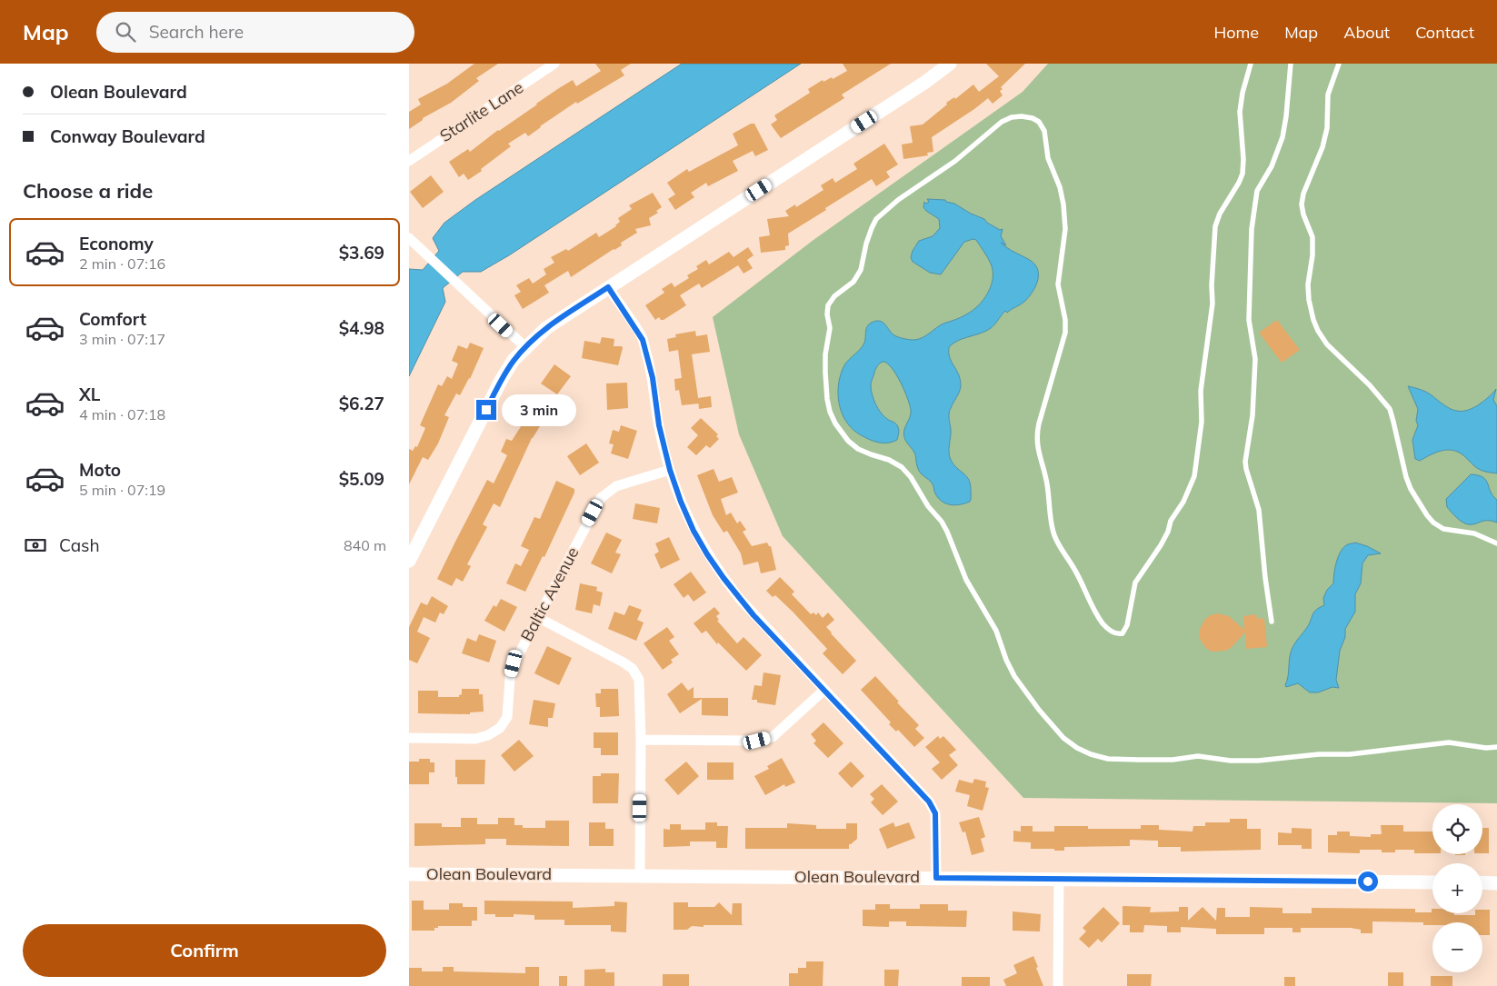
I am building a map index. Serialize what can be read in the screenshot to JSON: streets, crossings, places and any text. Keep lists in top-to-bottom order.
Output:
{
  "streets": {
    "street": ["Starlite Lane", "Baltic Avenue", "Olean Boulevard"]
  },
  "page": {
    "header": "Map",
    "search": "Search here",
    "nav": [
      "Home",
      "Map",
      "About",
      "Contact"
    ],
    "banner": ["Olean Boulevard", "Conway Boulevard"],
    "heading": "Choose a ride",
    "list": [
      {
        "name": "Economy",
        "note": "2 min · 07:16",
        "value": "$3.69"
      },
      {
        "name": "Comfort",
        "note": "3 min · 07:17",
        "value": "$4.98"
      },
      {
        "name": "XL",
        "note": "4 min · 07:18",
        "value": "$6.27"
      },
      {
        "name": "Moto",
        "note": "5 min · 07:19",
        "value": "$5.09"
      }
    ],
    "bubble": "3 min",
    "pay": ["Cash", "840 m"],
    "map_buttons": ["+", "−"],
    "buttons": "Confirm"
  }
}
